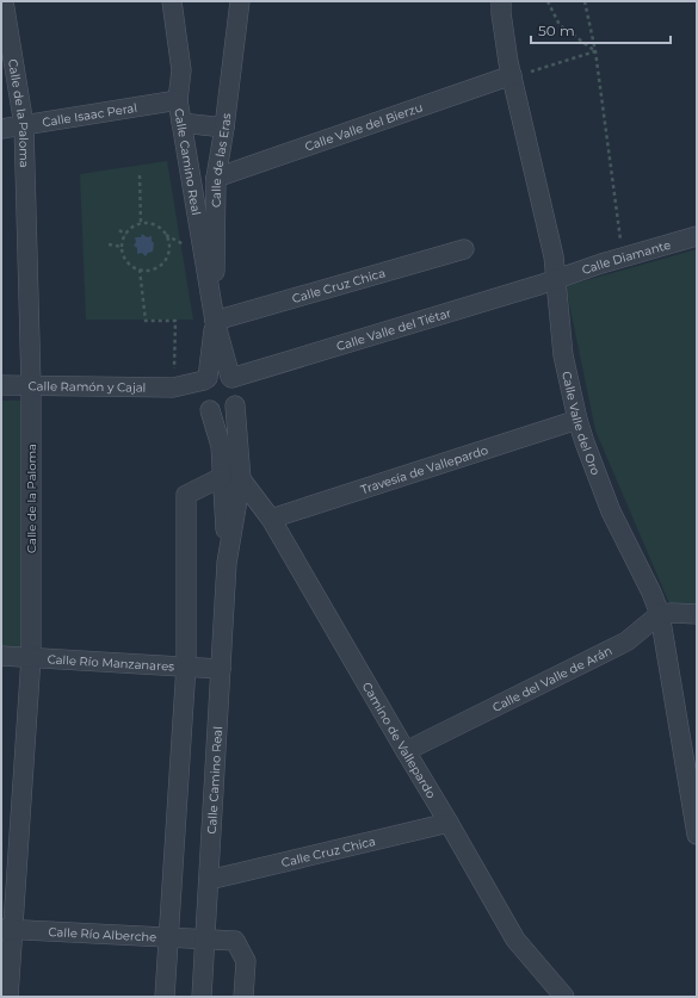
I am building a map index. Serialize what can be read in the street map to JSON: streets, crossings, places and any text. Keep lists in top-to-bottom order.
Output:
{
  "streets": {
    "street": [
      "Calle de la Paloma",
      "Calle Isaac Peral",
      "Calle Valle del Bierzu",
      "Calle Camino Real",
      "Calle de las Eras",
      "Calle Diamante",
      "Calle Cruz Chica",
      "Calle Valle del Tiétar",
      "Calle Ramón y Cajal",
      "Calle Valle del Oro",
      "Travesía de Vallepardo",
      "Calle Río Manzanares",
      "Calle del Valle de Arán",
      "Camino de Vallepardo",
      "Calle Río Alberche"
    ]
  },
  "crossings": [
    ["Calle de la Paloma", "Calle Isaac Peral"],
    ["Calle de la Paloma", "Calle Ramón y Cajal"],
    ["Calle de la Paloma", "Calle Río Manzanares"],
    ["Calle de la Paloma", "Calle Río Alberche"],
    ["Calle Isaac Peral", "Calle Camino Real"],
    ["Calle Valle del Bierzu", "Calle de las Eras"],
    ["Calle Valle del Bierzu", "Calle Valle del Oro"],
    ["Calle Camino Real", "Calle de las Eras"],
    ["Calle Camino Real", "Calle Cruz Chica"],
    ["Calle Camino Real", "Calle Valle del Tiétar"],
    ["Calle Camino Real", "Calle Ramón y Cajal"],
    ["Calle Camino Real", "Calle Río Manzanares"],
    ["Calle Camino Real", "Camino de Vallepardo"],
    ["Calle Camino Real", "Calle Río Alberche"],
    ["Calle de las Eras", "Calle Cruz Chica"],
    ["Calle Diamante", "Calle Valle del Tiétar"],
    ["Calle Diamante", "Calle Valle del Oro"],
    ["Calle Cruz Chica", "Camino de Vallepardo"],
    ["Calle Valle del Tiétar", "Calle Ramón y Cajal"],
    ["Calle Valle del Tiétar", "Calle Valle del Oro"],
    ["Calle Valle del Oro", "Travesía de Vallepardo"],
    ["Calle Valle del Oro", "Calle del Valle de Arán"],
    ["Travesía de Vallepardo", "Camino de Vallepardo"],
    ["Calle del Valle de Arán", "Camino de Vallepardo"]
  ],
  "scale_bar": "50 m"
}
